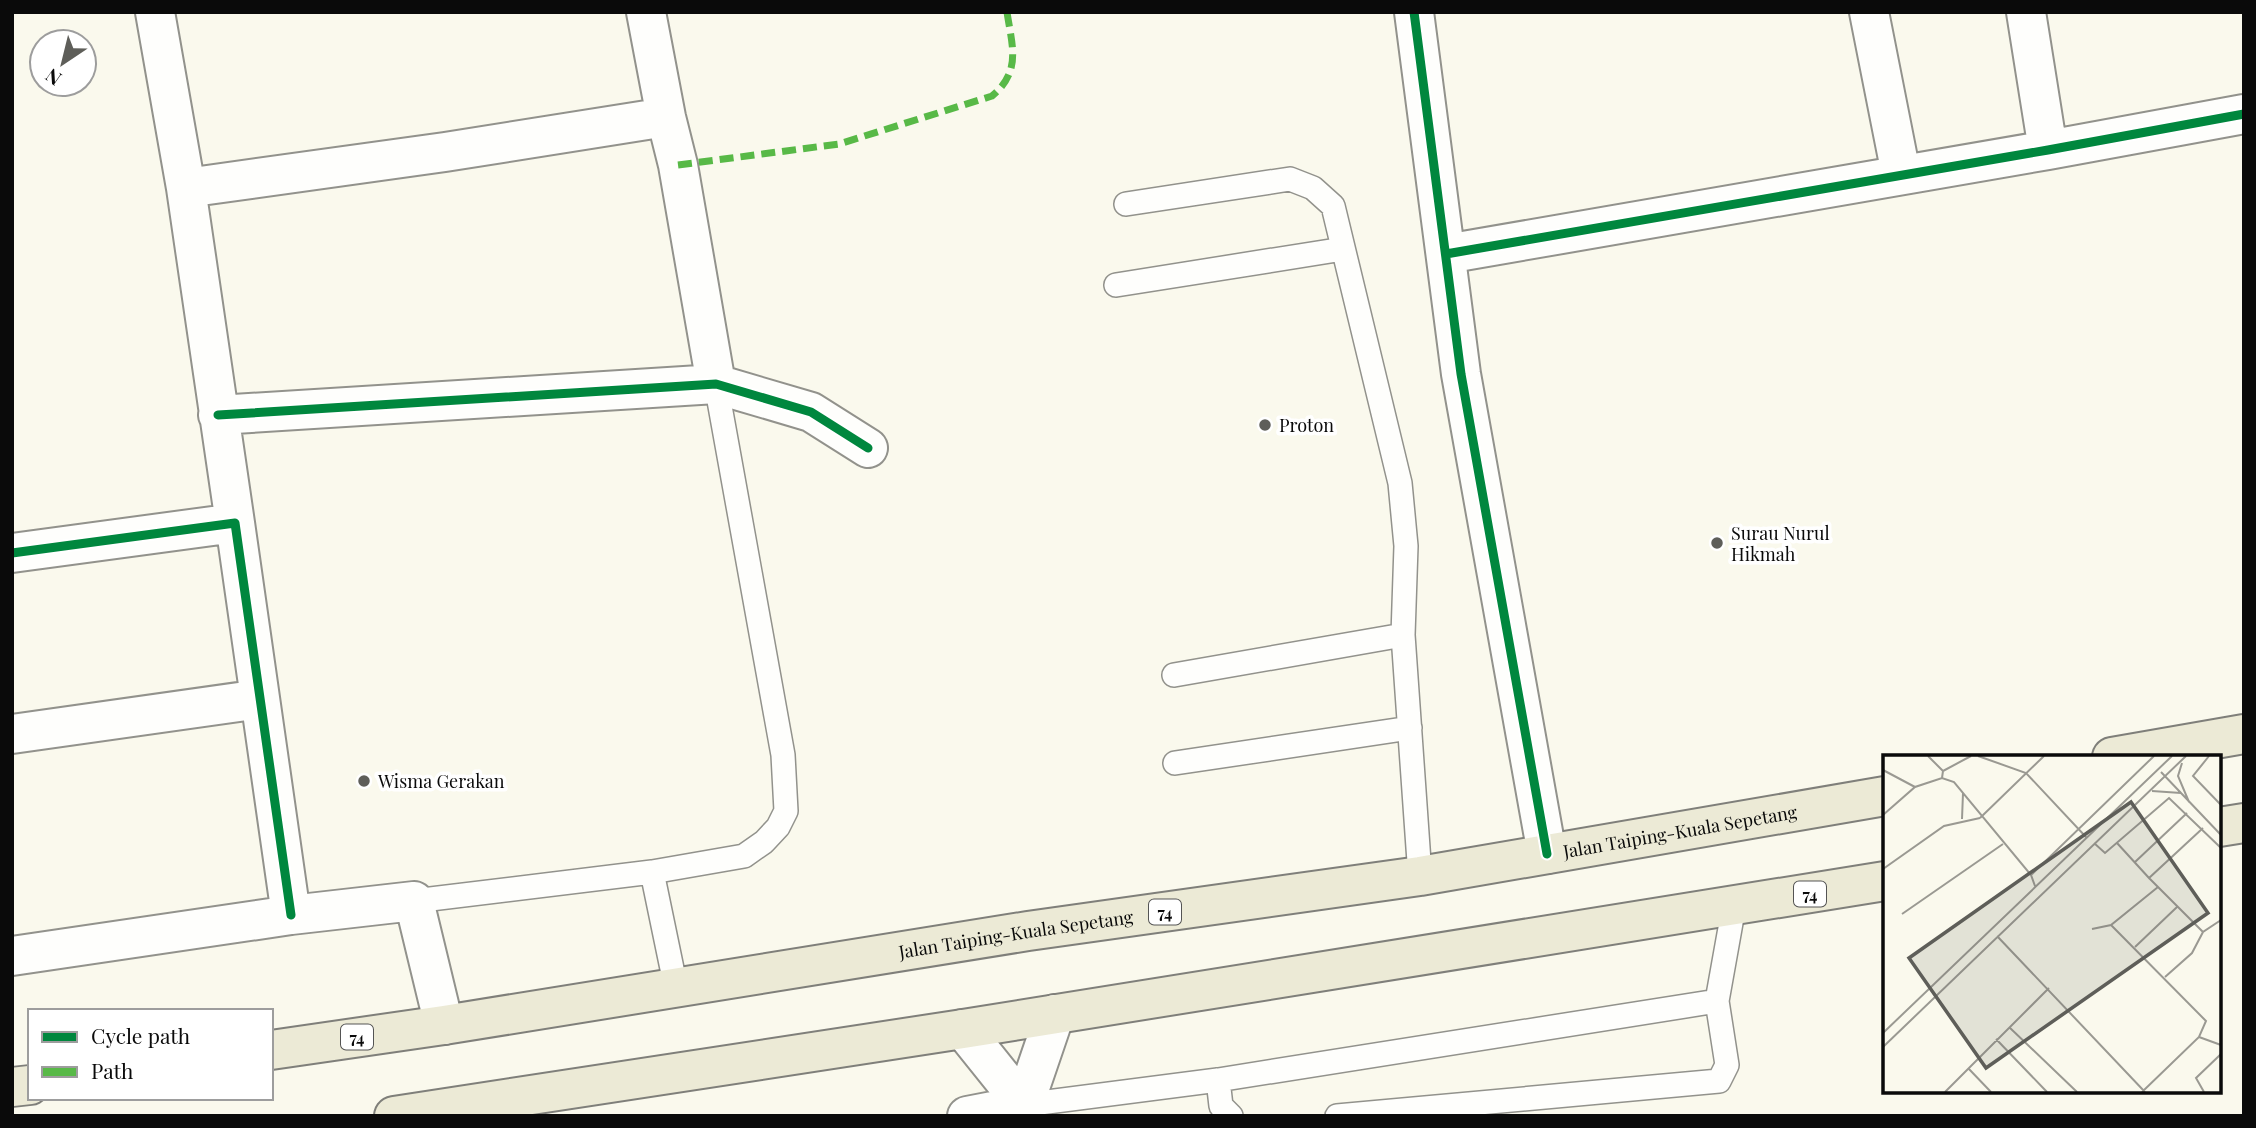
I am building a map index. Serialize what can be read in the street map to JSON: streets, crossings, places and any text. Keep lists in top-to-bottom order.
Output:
{
  "streets": {
    "main road": ["Jalan Taiping-Kuala Sepetang", "74"]
  },
  "places": ["Proton", "Surau Nurul Hikmah", "Wisma Gerakan"],
  "legend": ["Cycle path", "Path"],
  "north": "bottom left"
}
